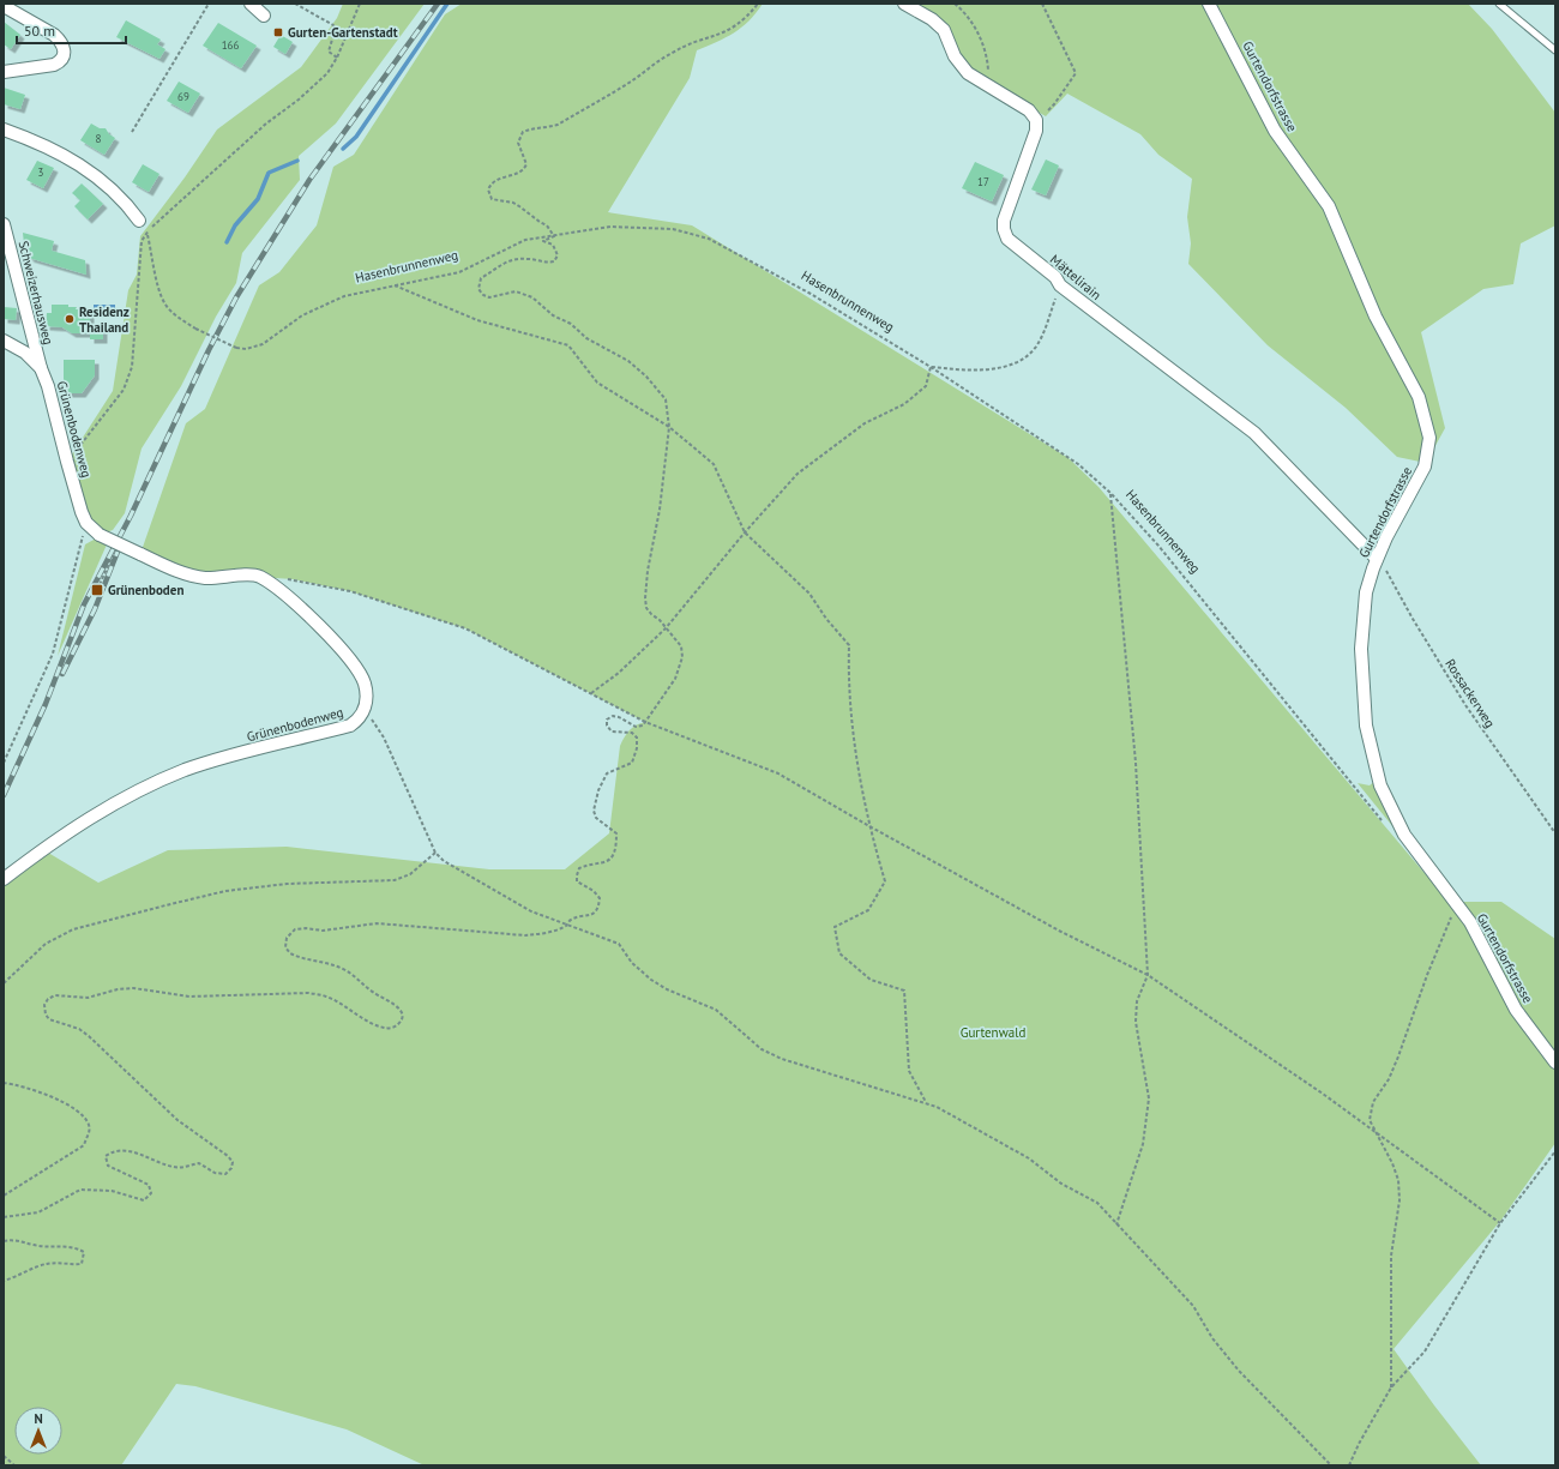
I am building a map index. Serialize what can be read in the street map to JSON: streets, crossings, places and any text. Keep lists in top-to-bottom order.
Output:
{
  "streets": {
    "street": [
      "Gurtendorfstrasse",
      "Mättelirain",
      "Schweizerhausweg",
      "Grünenbodenweg"
    ],
    "path": ["Hasenbrunnenweg", "Rossackerweg"]
  },
  "crossings": [
    ["Gurtendorfstrasse", "Mättelirain"],
    ["Gurtendorfstrasse", "Rossackerweg"],
    ["Hasenbrunnenweg", "Grünenbodenweg"],
    ["Mättelirain", "Rossackerweg"],
    ["Schweizerhausweg", "Grünenbodenweg"]
  ],
  "parks": ["Gurtenwald"],
  "places": {
    "transit": ["Gurten-Gartenstadt", "Grünenboden"],
    "other": ["Residenz Thailand"]
  },
  "house_numbers": [
    "166",
    "69",
    "8",
    "3",
    "17"
  ],
  "scale_bar": "50 m",
  "north": "top"
}
